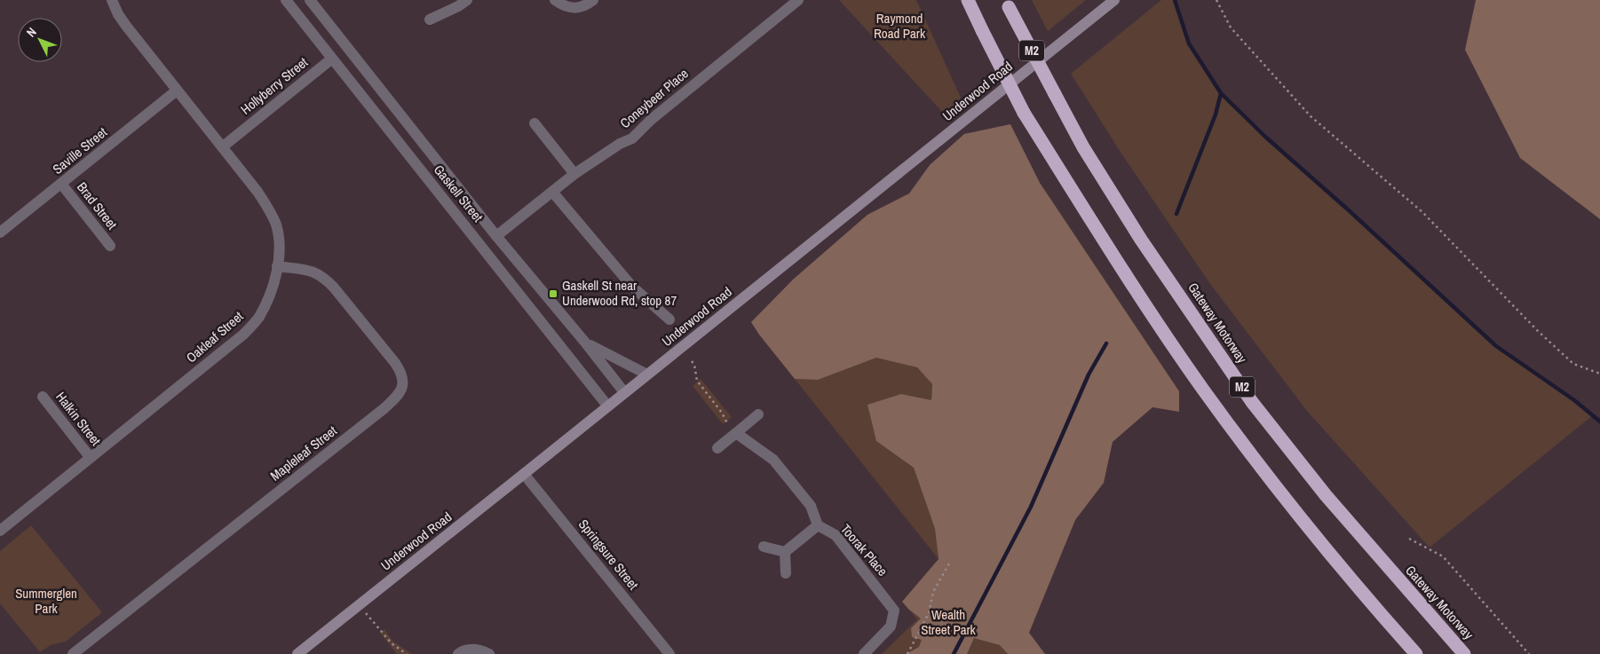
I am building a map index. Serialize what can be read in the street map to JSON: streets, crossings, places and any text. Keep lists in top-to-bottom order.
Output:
{
  "streets": {
    "highway": ["M2", "Gateway Motorway"],
    "main road": ["Underwood Road"],
    "street": [
      "Hollyberry Street",
      "Coneybeer Place",
      "Saville Street",
      "Gaskell Street",
      "Brad Street",
      "Oakleaf Street",
      "Halkin Street",
      "Mapleleaf Street",
      "Toorak Place",
      "Springsure Street"
    ]
  },
  "crossings": [
    ["Hollyberry Street", "Gaskell Street"],
    ["Hollyberry Street", "Oakleaf Street"],
    ["Underwood Road", "Gaskell Street"],
    ["Underwood Road", "Springsure Street"],
    ["Coneybeer Place", "Gaskell Street"],
    ["Saville Street", "Brad Street"],
    ["Saville Street", "Oakleaf Street"],
    ["Oakleaf Street", "Halkin Street"],
    ["Oakleaf Street", "Mapleleaf Street"]
  ],
  "parks": ["Raymond Road Park", "Summerglen Park", "Wealth Street Park"],
  "places": {
    "transit": ["Gaskell St near Underwood Rd, stop 87"]
  },
  "north": "top left"
}
